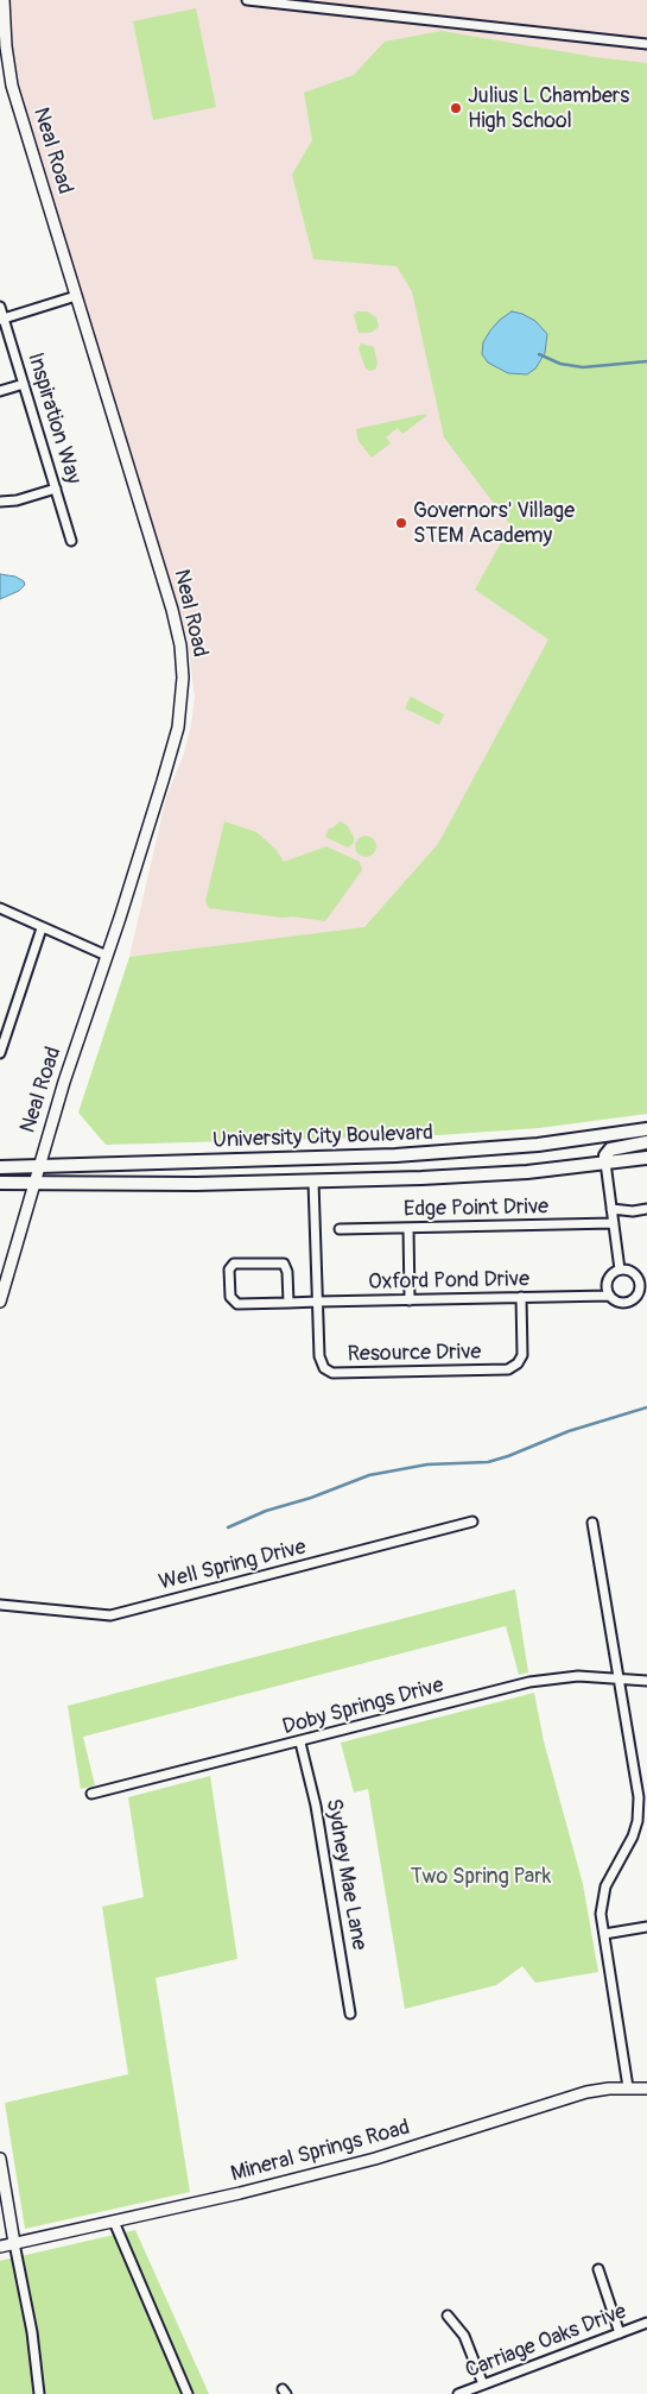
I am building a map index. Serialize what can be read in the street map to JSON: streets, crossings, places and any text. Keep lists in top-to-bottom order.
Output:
{
  "streets": {
    "main road": ["University City Boulevard"],
    "street": [
      "Neal Road",
      "Inspiration Way",
      "Edge Point Drive",
      "Oxford Pond Drive",
      "Resource Drive",
      "Well Spring Drive",
      "Doby Springs Drive",
      "Sydney Mae Lane",
      "Mineral Springs Road",
      "Carriage Oaks Drive"
    ]
  },
  "crossings": [
    ["Neal Road", "University City Boulevard"],
    ["University City Boulevard", "Resource Drive"],
    ["Oxford Pond Drive", "Resource Drive"],
    ["Doby Springs Drive", "Sydney Mae Lane"]
  ],
  "parks": ["Two Spring Park"],
  "places": ["Julius L Chambers High School", "Governors' Village STEM Academy"]
}
